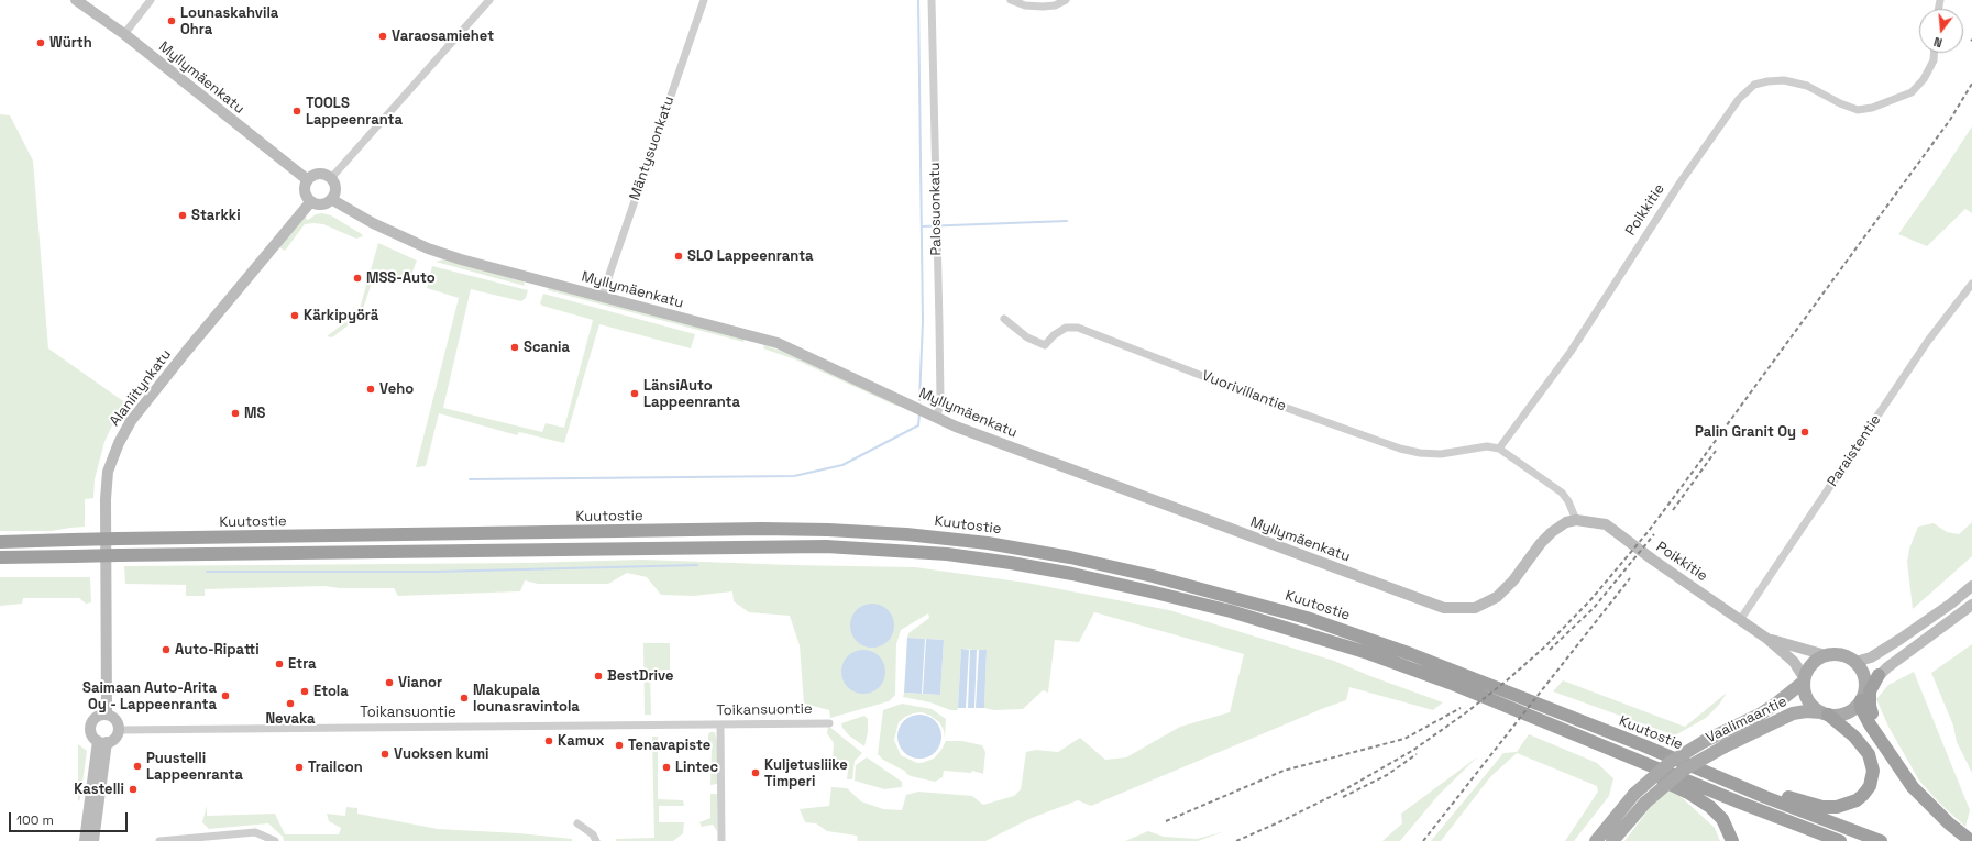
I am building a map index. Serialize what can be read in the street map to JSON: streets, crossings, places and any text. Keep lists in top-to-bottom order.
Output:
{
  "streets": {
    "highway": ["Kuutostie"],
    "main road": [
      "Myllymäenkatu",
      "Poikkitie",
      "Alaniitynkatu",
      "Vaalimaantie"
    ],
    "street": [
      "Mäntysuonkatu",
      "Palosuonkatu",
      "Vuorivillantie",
      "Paraistentie",
      "Toikansuontie"
    ]
  },
  "crossings": [
    ["Myllymäenkatu", "Mäntysuonkatu"],
    ["Myllymäenkatu", "Palosuonkatu"],
    ["Myllymäenkatu", "Poikkitie"],
    ["Myllymäenkatu", "Alaniitynkatu"],
    ["Poikkitie", "Vuorivillantie"],
    ["Poikkitie", "Paraistentie"],
    ["Poikkitie", "Vaalimaantie"],
    ["Alaniitynkatu", "Toikansuontie"]
  ],
  "places": [
    "Lounaskahvila Ohra",
    "Varaosamiehet",
    "Würth",
    "TOOLS Lappeenranta",
    "Starkki",
    "SLO Lappeenranta",
    "MSS-Auto",
    "Kärkipyörä",
    "Scania",
    "Veho",
    "LänsiAuto Lappeenranta",
    "MS",
    "Palin Granit Oy",
    "Auto-Ripatti",
    "Etra",
    "BestDrive",
    "Vianor",
    "Etola",
    "Saimaan Auto-Arita Oy - Lappeenranta",
    "Makupala lounasravintola",
    "Nevaka",
    "Kamux",
    "Tenavapiste",
    "Vuoksen kumi",
    "Puustelli Lappeenranta",
    "Trailcon",
    "Lintec",
    "Kuljetusliike Timperi",
    "Kastelli"
  ],
  "scale_bar": "100 m",
  "north": "bottom"
}
